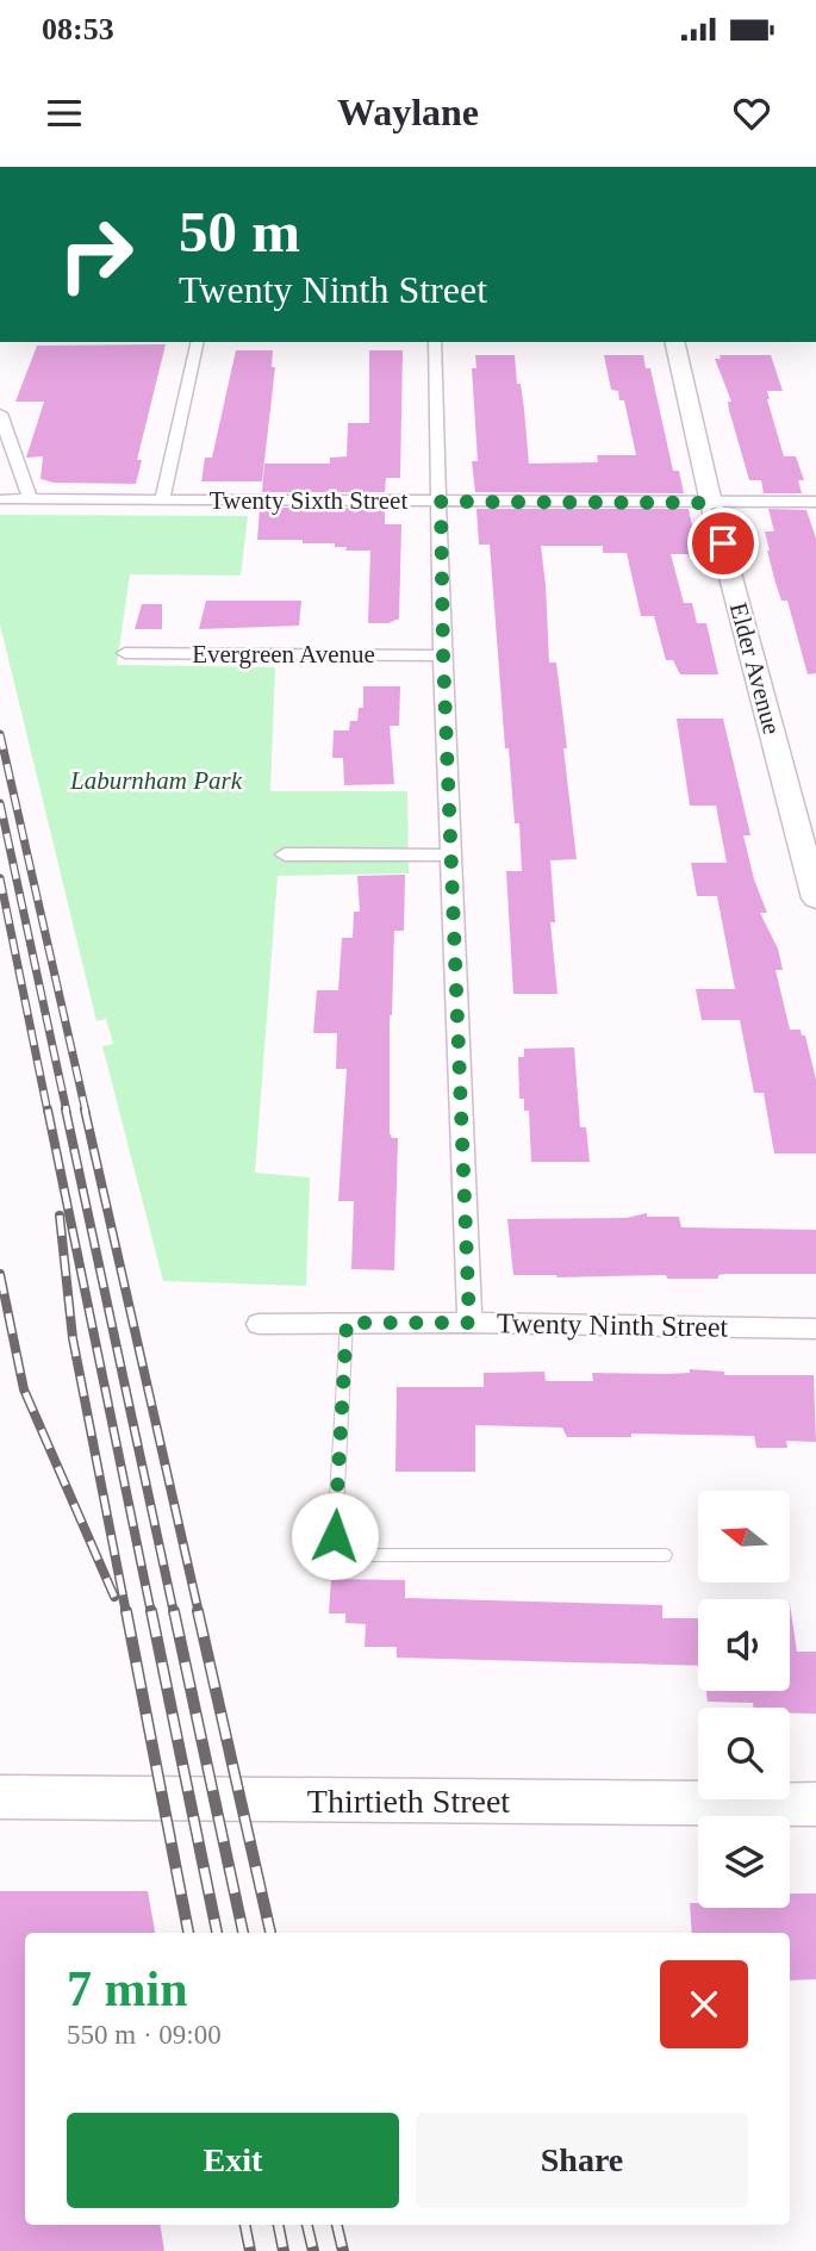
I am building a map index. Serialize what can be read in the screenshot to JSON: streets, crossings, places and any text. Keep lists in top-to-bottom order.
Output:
{
  "streets": {
    "street": [
      "Twenty Sixth Street",
      "Evergreen Avenue",
      "Elder Avenue",
      "Twenty Ninth Street",
      "Thirtieth Street"
    ]
  },
  "crossings": [
    ["Twenty Sixth Street", "Elder Avenue"]
  ],
  "parks": ["Laburnham Park"],
  "north": "left",
  "page": {
    "status": "08:53",
    "header": "Waylane",
    "turn": ["50 m", "Twenty Ninth Street"],
    "heading": ["7 min", "550 m · 09:00"],
    "buttons": ["Exit", "Share"]
  }
}
